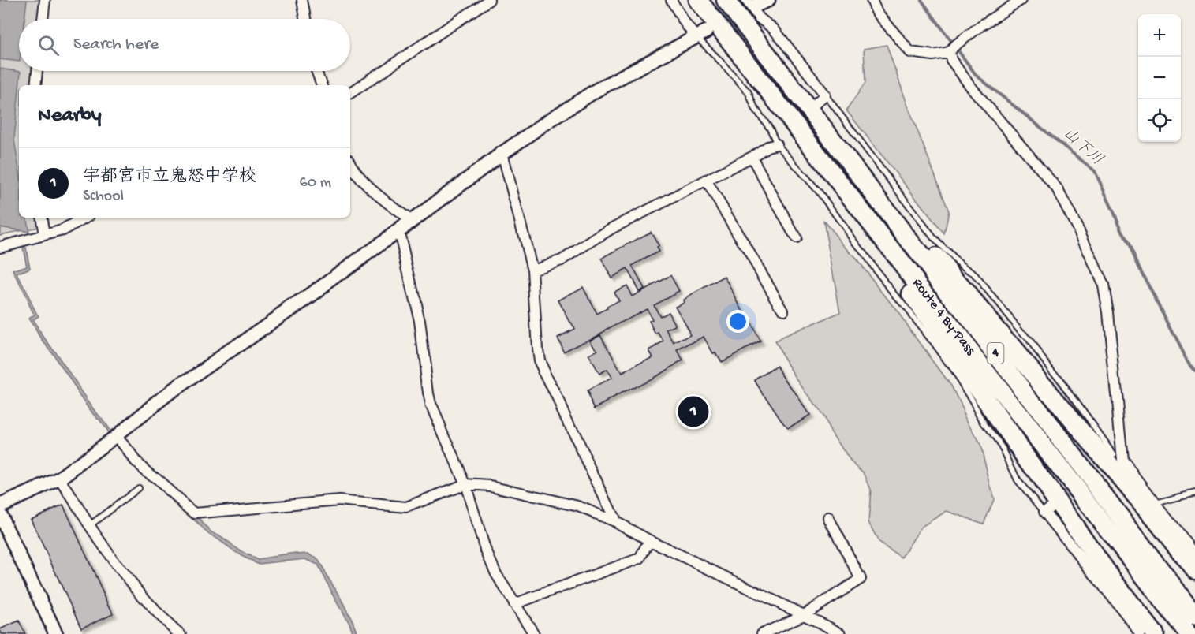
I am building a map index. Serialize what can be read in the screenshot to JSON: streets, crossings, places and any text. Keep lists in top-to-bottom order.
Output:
{
  "streets": {
    "highway": ["Route 4 By-Pass", "4"]
  },
  "water": ["山下川"],
  "page": {
    "map_buttons": ["+", "−"],
    "search": "Search here",
    "heading": "Nearby",
    "list": [
      {
        "mark": "1",
        "name": "宇都宮市立鬼怒中学校",
        "note": "School",
        "value": "60 m"
      }
    ],
    "pins": "1"
  }
}
